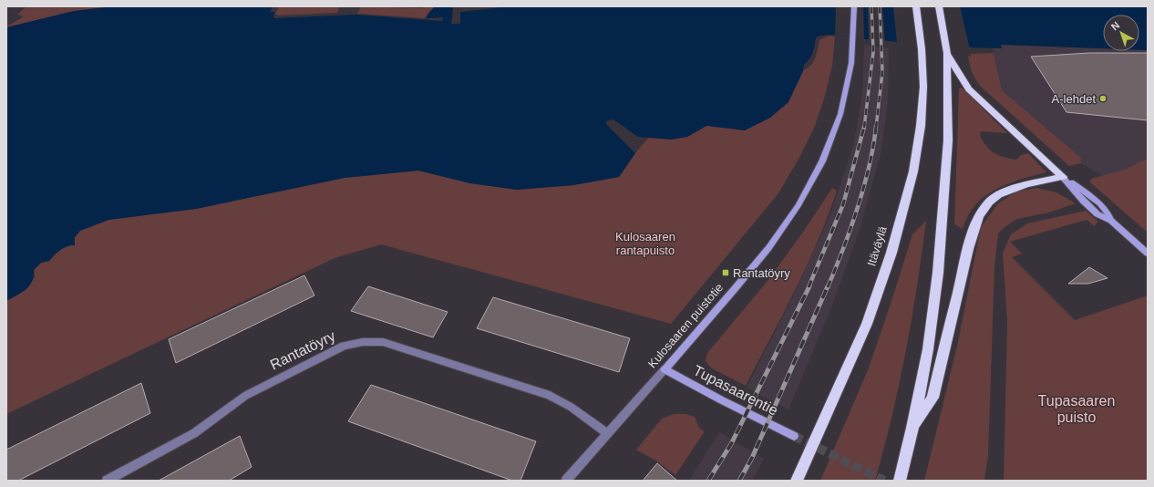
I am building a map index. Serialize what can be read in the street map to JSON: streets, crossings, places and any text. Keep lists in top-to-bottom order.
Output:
{
  "streets": {
    "highway": ["Itäväylä"],
    "main road": ["Kulosaaren puistotie", "Tupasaarentie"],
    "street": ["Rantatöyry"]
  },
  "crossings": [
    ["Kulosaaren puistotie", "Rantatöyry"],
    ["Kulosaaren puistotie", "Tupasaarentie"]
  ],
  "parks": ["Kulosaaren rantapuisto", "Tupasaaren puisto"],
  "places": {
    "other": ["A-lehdet"],
    "transit": ["Rantatöyry"]
  },
  "north": "top left"
}
